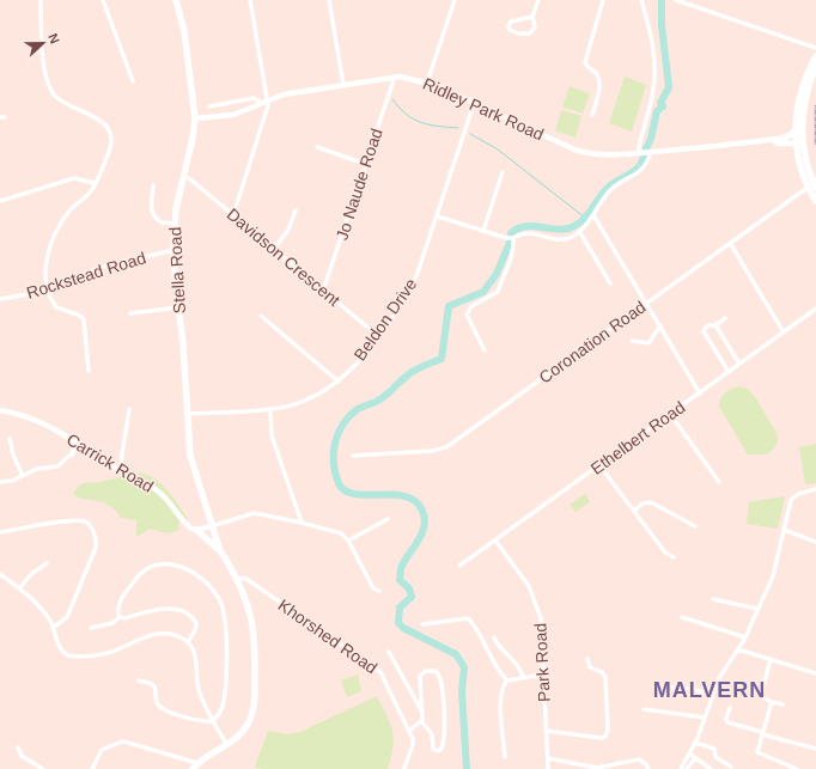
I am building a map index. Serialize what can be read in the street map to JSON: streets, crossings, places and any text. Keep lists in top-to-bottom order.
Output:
{
  "streets": {
    "main road": ["Stella Road"],
    "street": [
      "Ridley Park Road",
      "Jo Naude Road",
      "Davidson Crescent",
      "Rockstead Road",
      "Beldon Drive",
      "Coronation Road",
      "Ethelbert Road",
      "Carrick Road",
      "Khorshed Road",
      "Park Road"
    ]
  },
  "crossings": [
    ["Ridley Park Road", "Jo Naude Road"],
    ["Ridley Park Road", "Stella Road"],
    ["Ridley Park Road", "Beldon Drive"],
    ["Jo Naude Road", "Davidson Crescent"],
    ["Davidson Crescent", "Beldon Drive"],
    ["Stella Road", "Rockstead Road"],
    ["Stella Road", "Beldon Drive"],
    ["Stella Road", "Khorshed Road"],
    ["Ethelbert Road", "Park Road"]
  ],
  "districts": ["MALVERN"],
  "north": "right"
}
